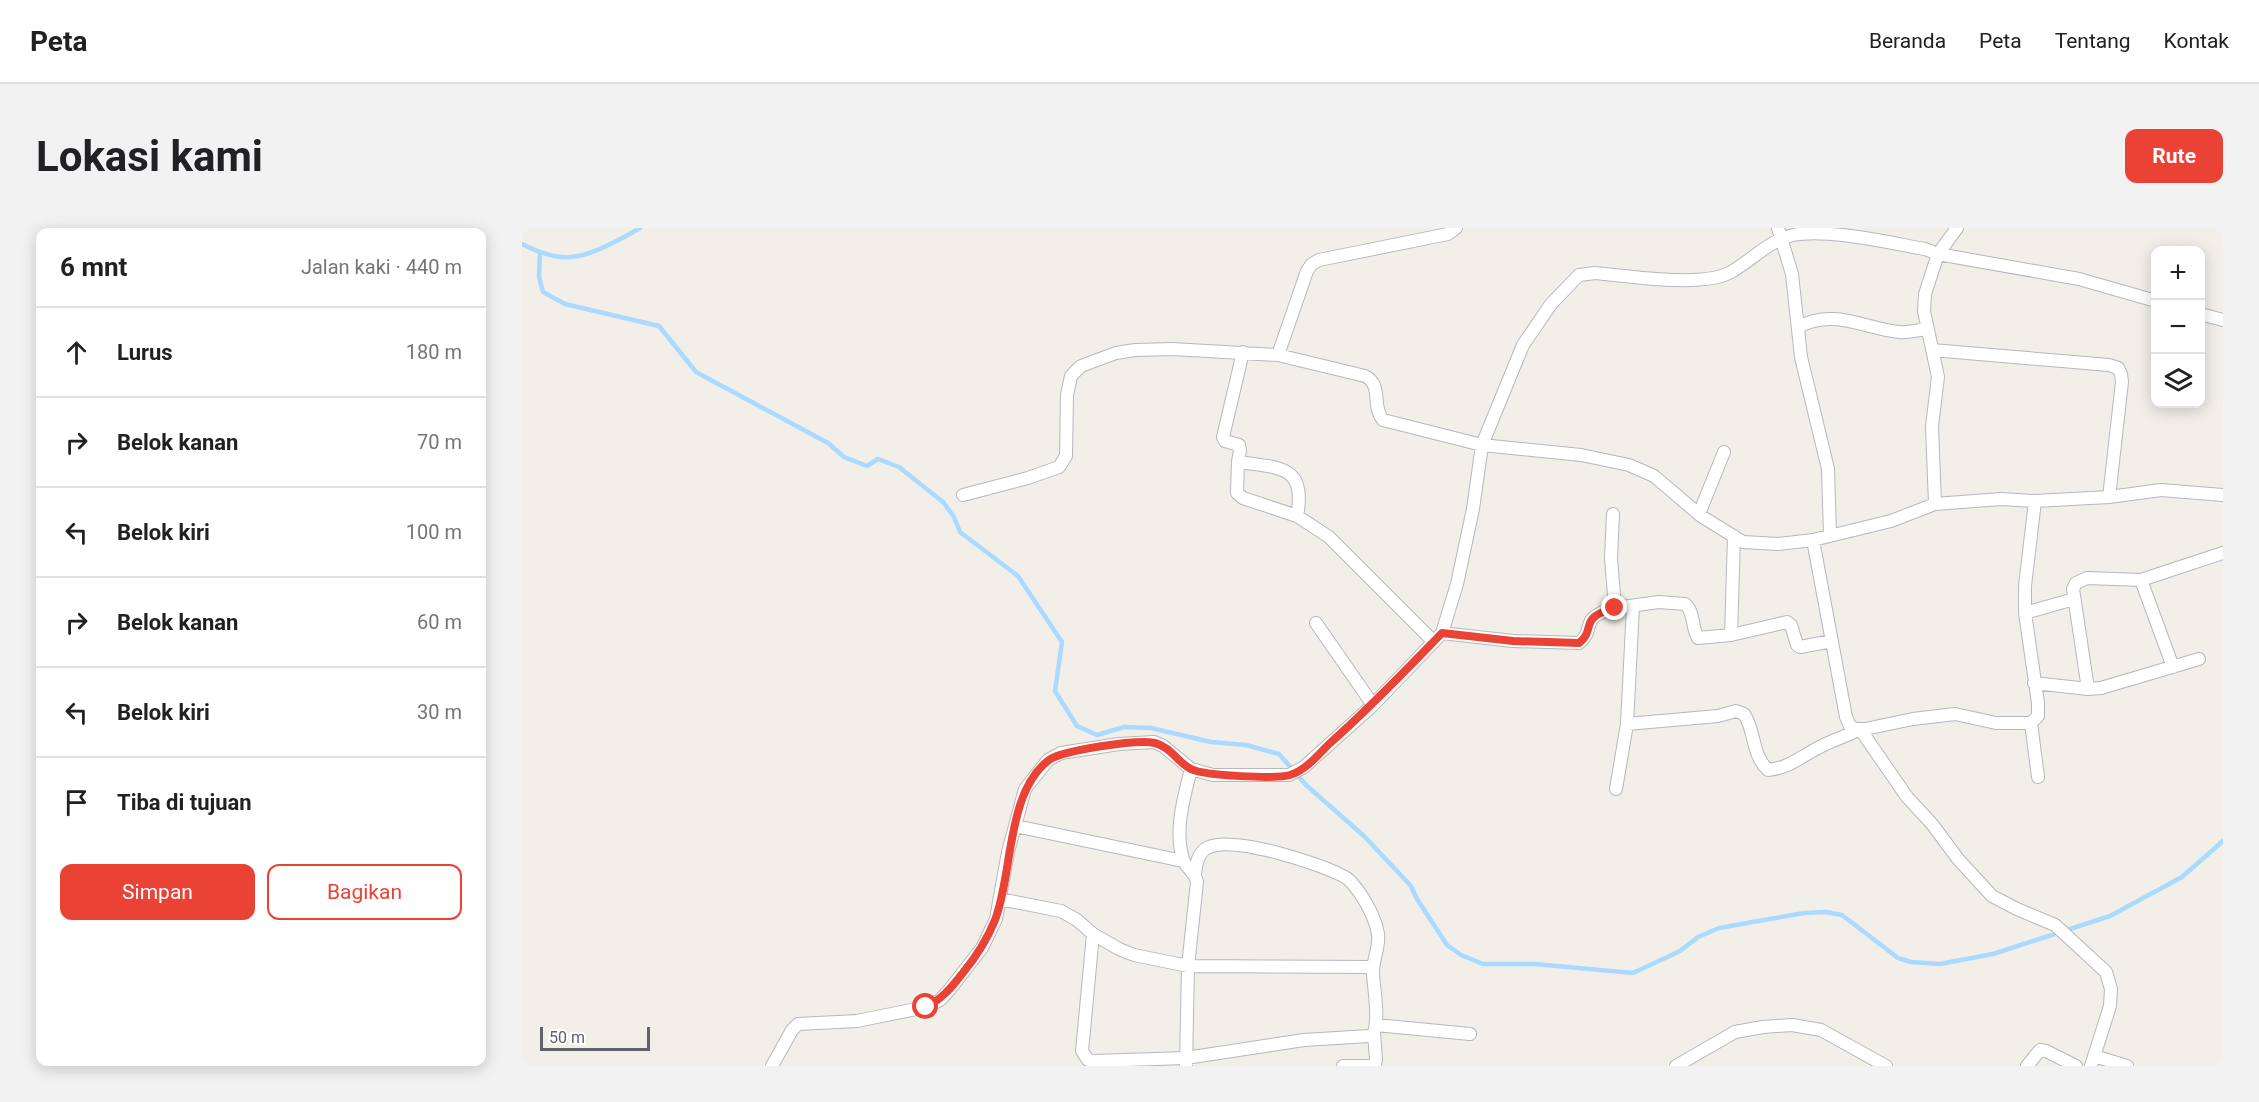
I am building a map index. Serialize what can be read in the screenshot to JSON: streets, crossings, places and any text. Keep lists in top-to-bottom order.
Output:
{
  "scale_bar": "50 m",
  "page": {
    "header": "Peta",
    "nav": [
      "Beranda",
      "Peta",
      "Tentang",
      "Kontak"
    ],
    "buttons": [
      "Rute",
      ["Simpan", "Bagikan"]
    ],
    "title": "Lokasi kami",
    "heading": ["6 mnt", "Jalan kaki · 440 m"],
    "map_buttons": ["+", "−"],
    "list": [
      ["Lurus", "180 m"],
      ["Belok kanan", "70 m"],
      ["Belok kiri", "100 m"],
      ["Belok kanan", "60 m"],
      ["Belok kiri", "30 m"],
      "Tiba di tujuan"
    ],
    "scale": "50 m"
  }
}
